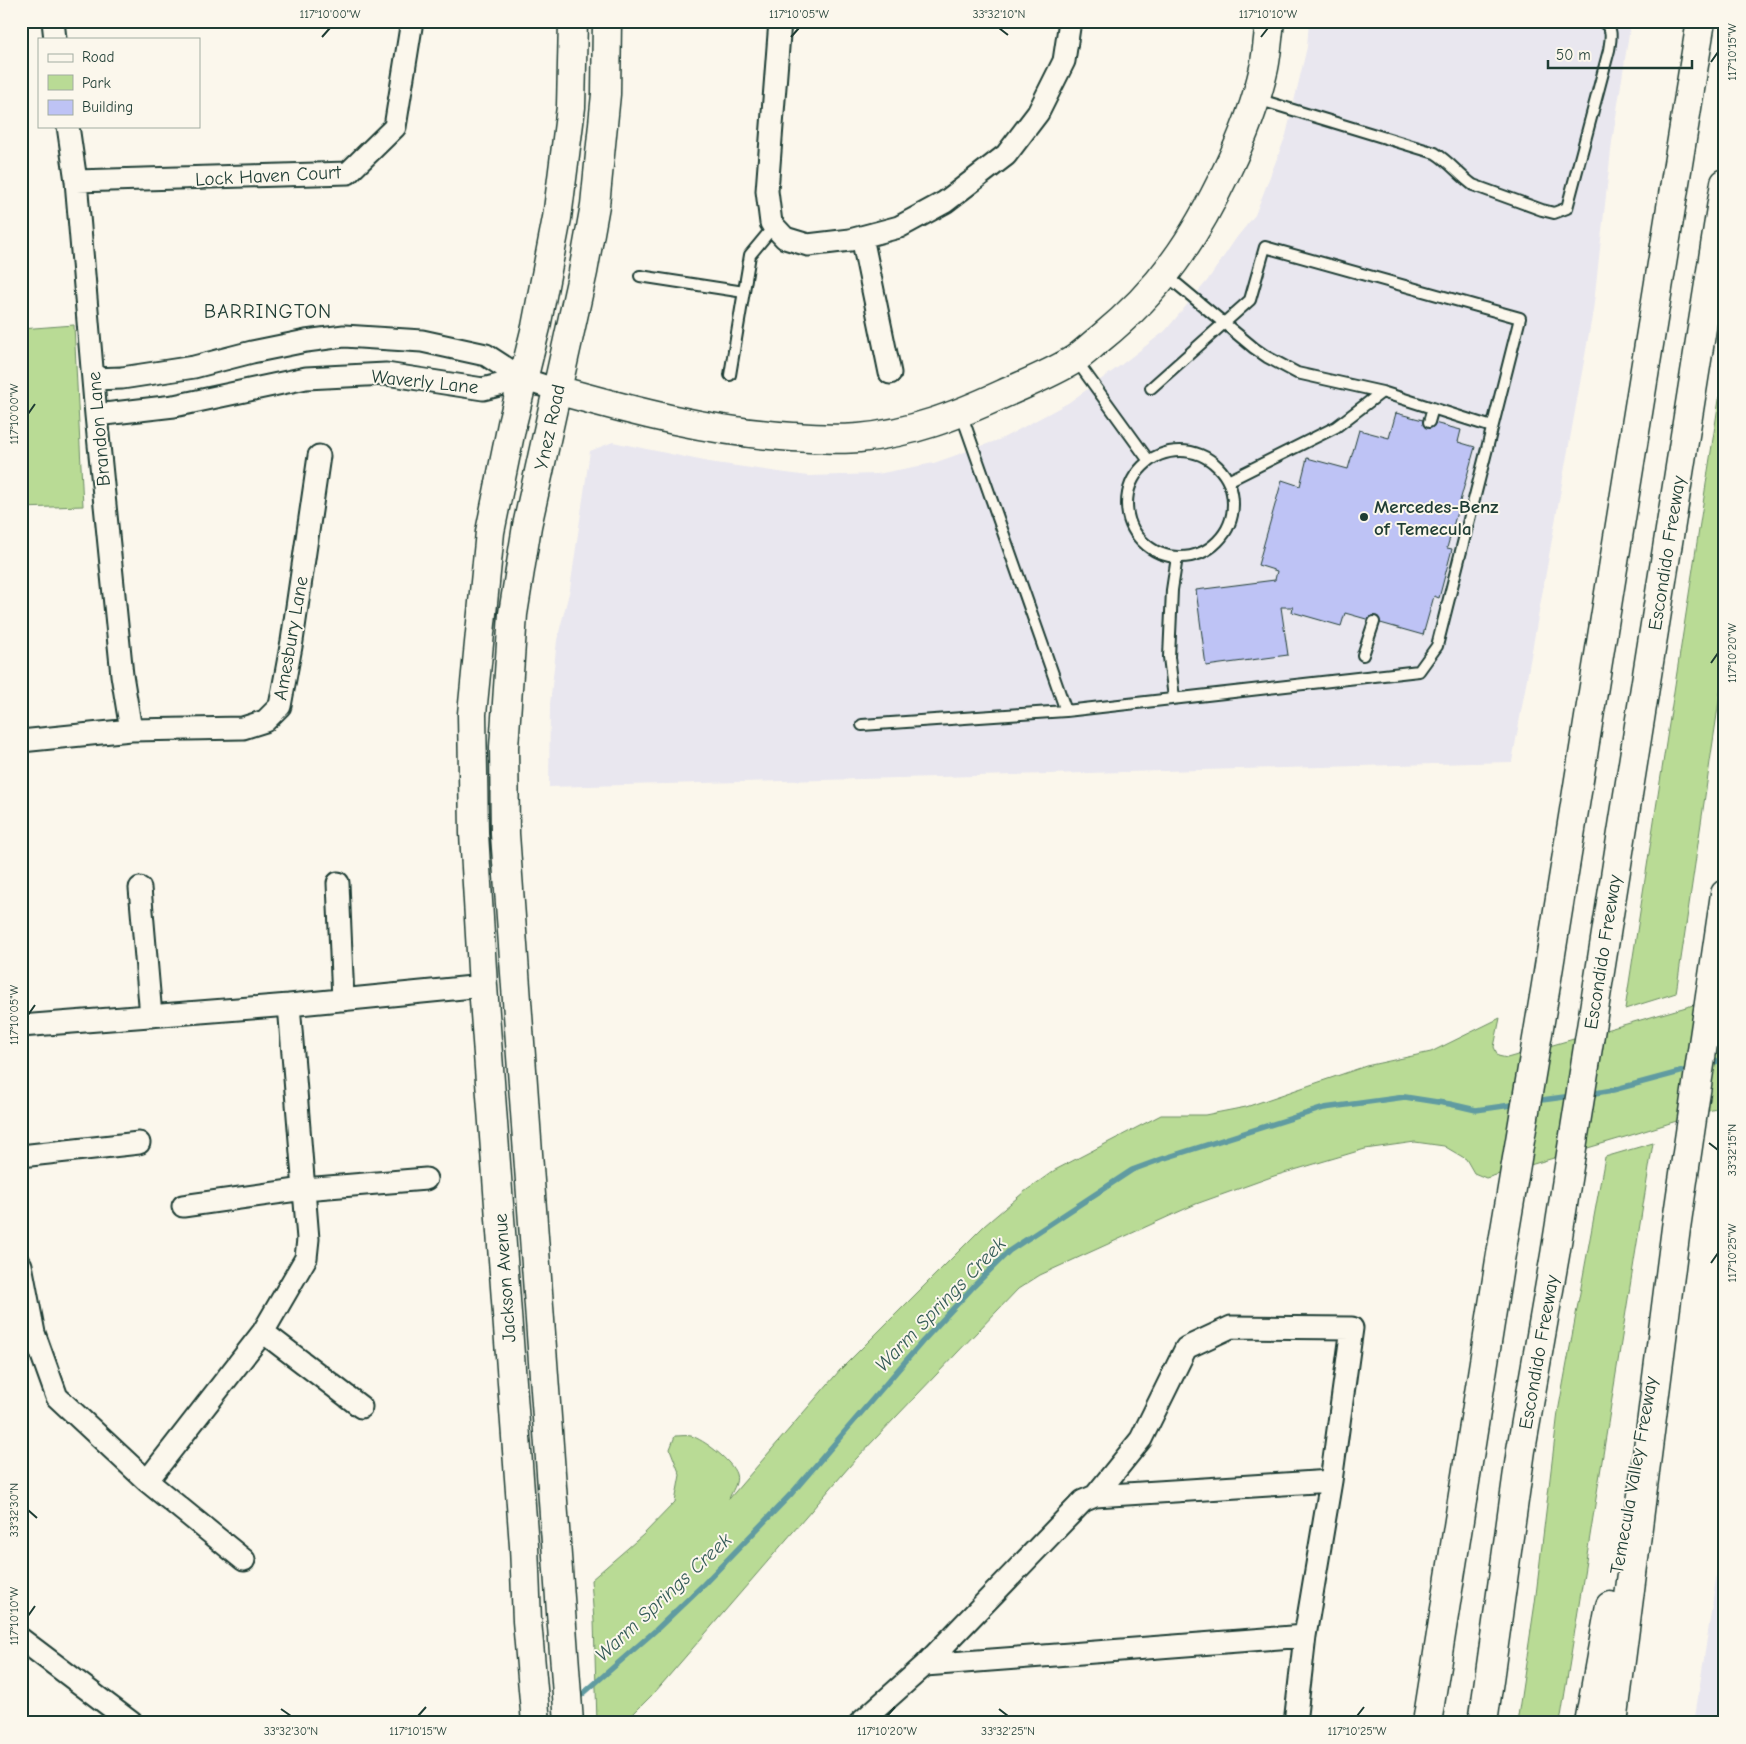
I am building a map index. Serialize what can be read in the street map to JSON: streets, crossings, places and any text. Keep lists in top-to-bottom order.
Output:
{
  "streets": {
    "main road": [
      "Ynez Road",
      "Escondido Freeway",
      "Jackson Avenue",
      "Temecula Valley Freeway"
    ],
    "street": [
      "Lock Haven Court",
      "Waverly Lane",
      "Brandon Lane",
      "Amesbury Lane"
    ]
  },
  "crossings": [
    ["Lock Haven Court", "Brandon Lane"],
    ["Waverly Lane", "Ynez Road"],
    ["Waverly Lane", "Brandon Lane"],
    ["Ynez Road", "Jackson Avenue"],
    ["Brandon Lane", "Amesbury Lane"]
  ],
  "districts": ["BARRINGTON"],
  "water": ["Warm Springs Creek"],
  "places": ["Mercedes-Benz of Temecula"],
  "legend": ["Road", "Park", "Building"],
  "scale_bar": "50 m",
  "coordinates": [
    "117°10'00\"W",
    "117°10'05\"W",
    "33°32'10\"N",
    "117°10'10\"W",
    "117°10'15\"W",
    "117°10'20\"W",
    "33°32'15\"N",
    "117°10'25\"W",
    "33°32'30\"N",
    "33°32'25\"N"
  ]
}
